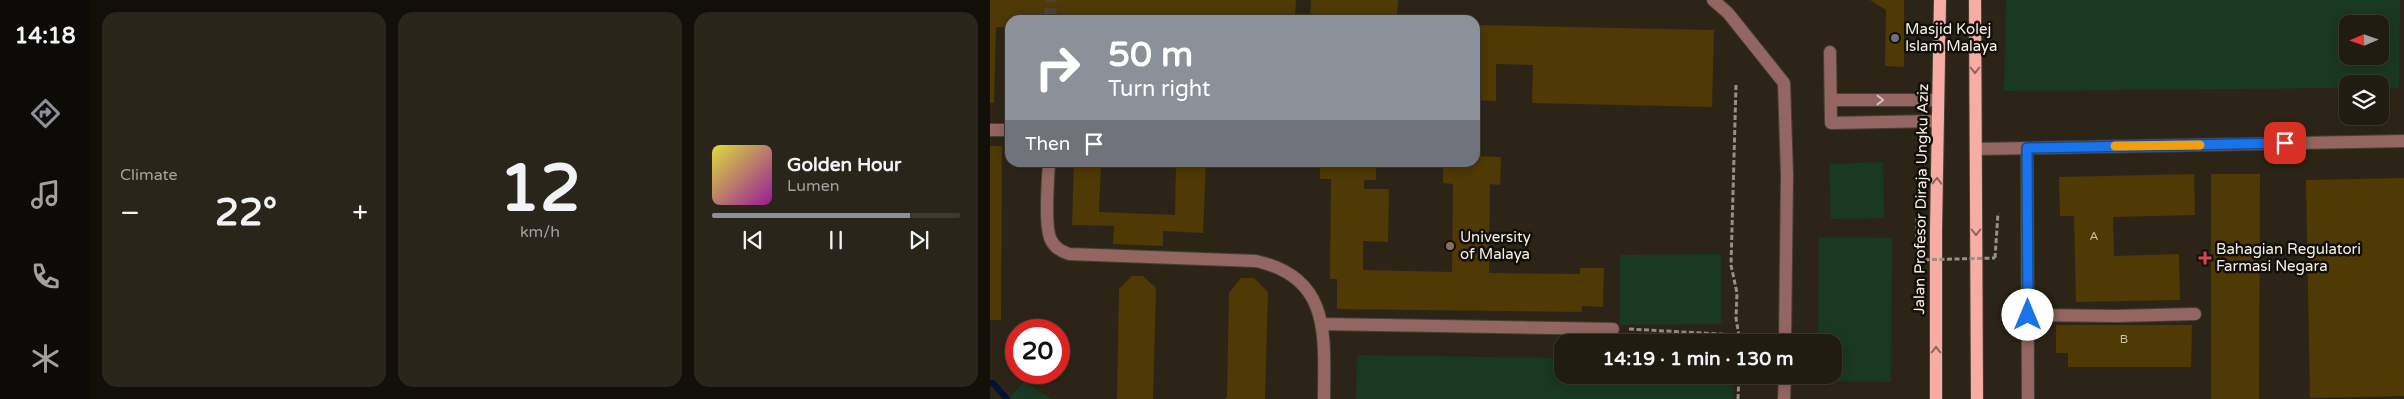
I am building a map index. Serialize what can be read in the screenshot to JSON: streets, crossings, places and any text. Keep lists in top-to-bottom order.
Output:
{
  "streets": {
    "main road": ["Jalan Profesor Diraja Ungku Aziz"]
  },
  "places": {
    "other": ["Masjid Kolej Islam Malaya", "University of Malaya"],
    "health": ["Bahagian Regulatori Farmasi Negara"]
  },
  "house_numbers": ["A", "B"],
  "north": "left",
  "page": {
    "tabs": "14:18",
    "tile": [
      "Climate",
      ["12", "km/h"]
    ],
    "turn": ["50 m", "Turn right"],
    "then": "Then",
    "song": ["Golden Hour", "Lumen"],
    "heat": ["−", "22°", "+"],
    "limit": "20",
    "trip": "14:19 · 1 min · 130 m"
  }
}
